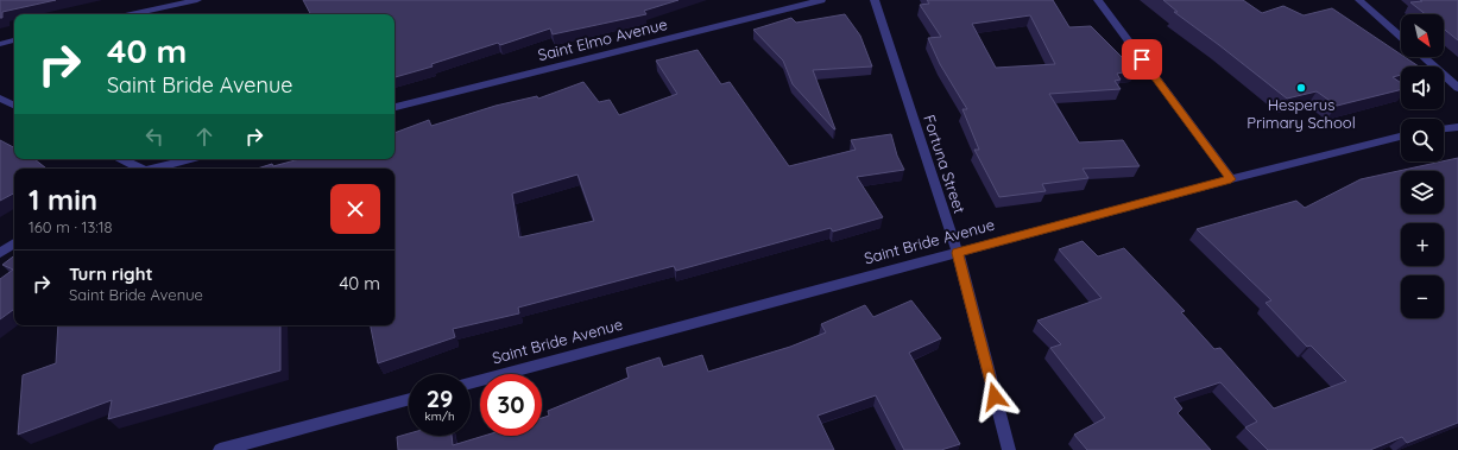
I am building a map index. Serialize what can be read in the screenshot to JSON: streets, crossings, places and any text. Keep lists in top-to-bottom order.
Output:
{
  "streets": {
    "street": ["Saint Elmo Avenue", "Fortuna Street", "Saint Bride Avenue"]
  },
  "crossings": [
    ["Fortuna Street", "Saint Bride Avenue"]
  ],
  "places": ["Hesperus Primary School"],
  "north": "bottom right",
  "page": {
    "map_buttons": ["+", "−"],
    "turn": ["40 m", "Saint Bride Avenue"],
    "heading": ["1 min", "160 m · 13:18"],
    "list": [
      {
        "name": "Turn right",
        "note": "Saint Bride Avenue",
        "value": "40 m"
      }
    ],
    "speed": "29 km/h",
    "limit": "30"
  }
}
